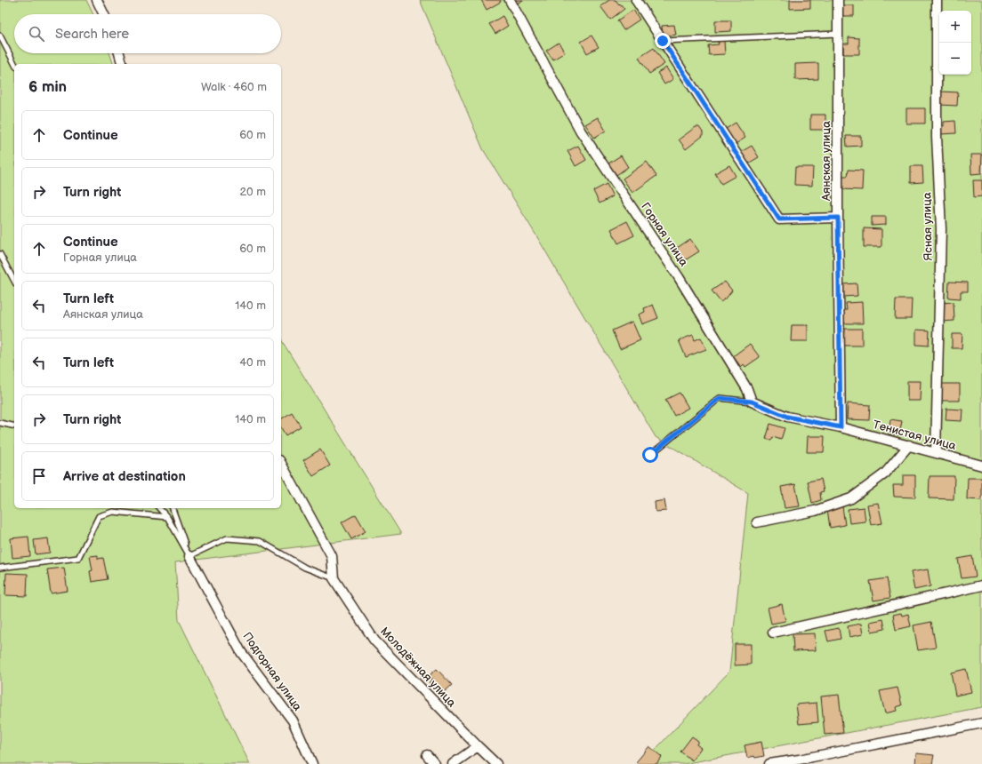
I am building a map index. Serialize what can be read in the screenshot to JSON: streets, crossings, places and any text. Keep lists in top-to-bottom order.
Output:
{
  "streets": {
    "street": [
      "Аянская улица",
      "Ясная улица",
      "Горная улица",
      "Тенистая улица",
      "Молодёжная улица",
      "Подгорная улица"
    ]
  },
  "crossings": [
    ["Аянская улица", "Тенистая улица"],
    ["Ясная улица", "Тенистая улица"]
  ],
  "page": {
    "map_buttons": ["+", "−"],
    "search": "Search here",
    "heading": ["6 min", "Walk · 460 m"],
    "list": [
      ["Continue", "60 m"],
      ["Turn right", "20 m"],
      ["Continue", "Горная улица", "60 m"],
      ["Turn left", "Аянская улица", "140 m"],
      ["Turn left", "40 m"],
      ["Turn right", "140 m"],
      "Arrive at destination"
    ]
  }
}
